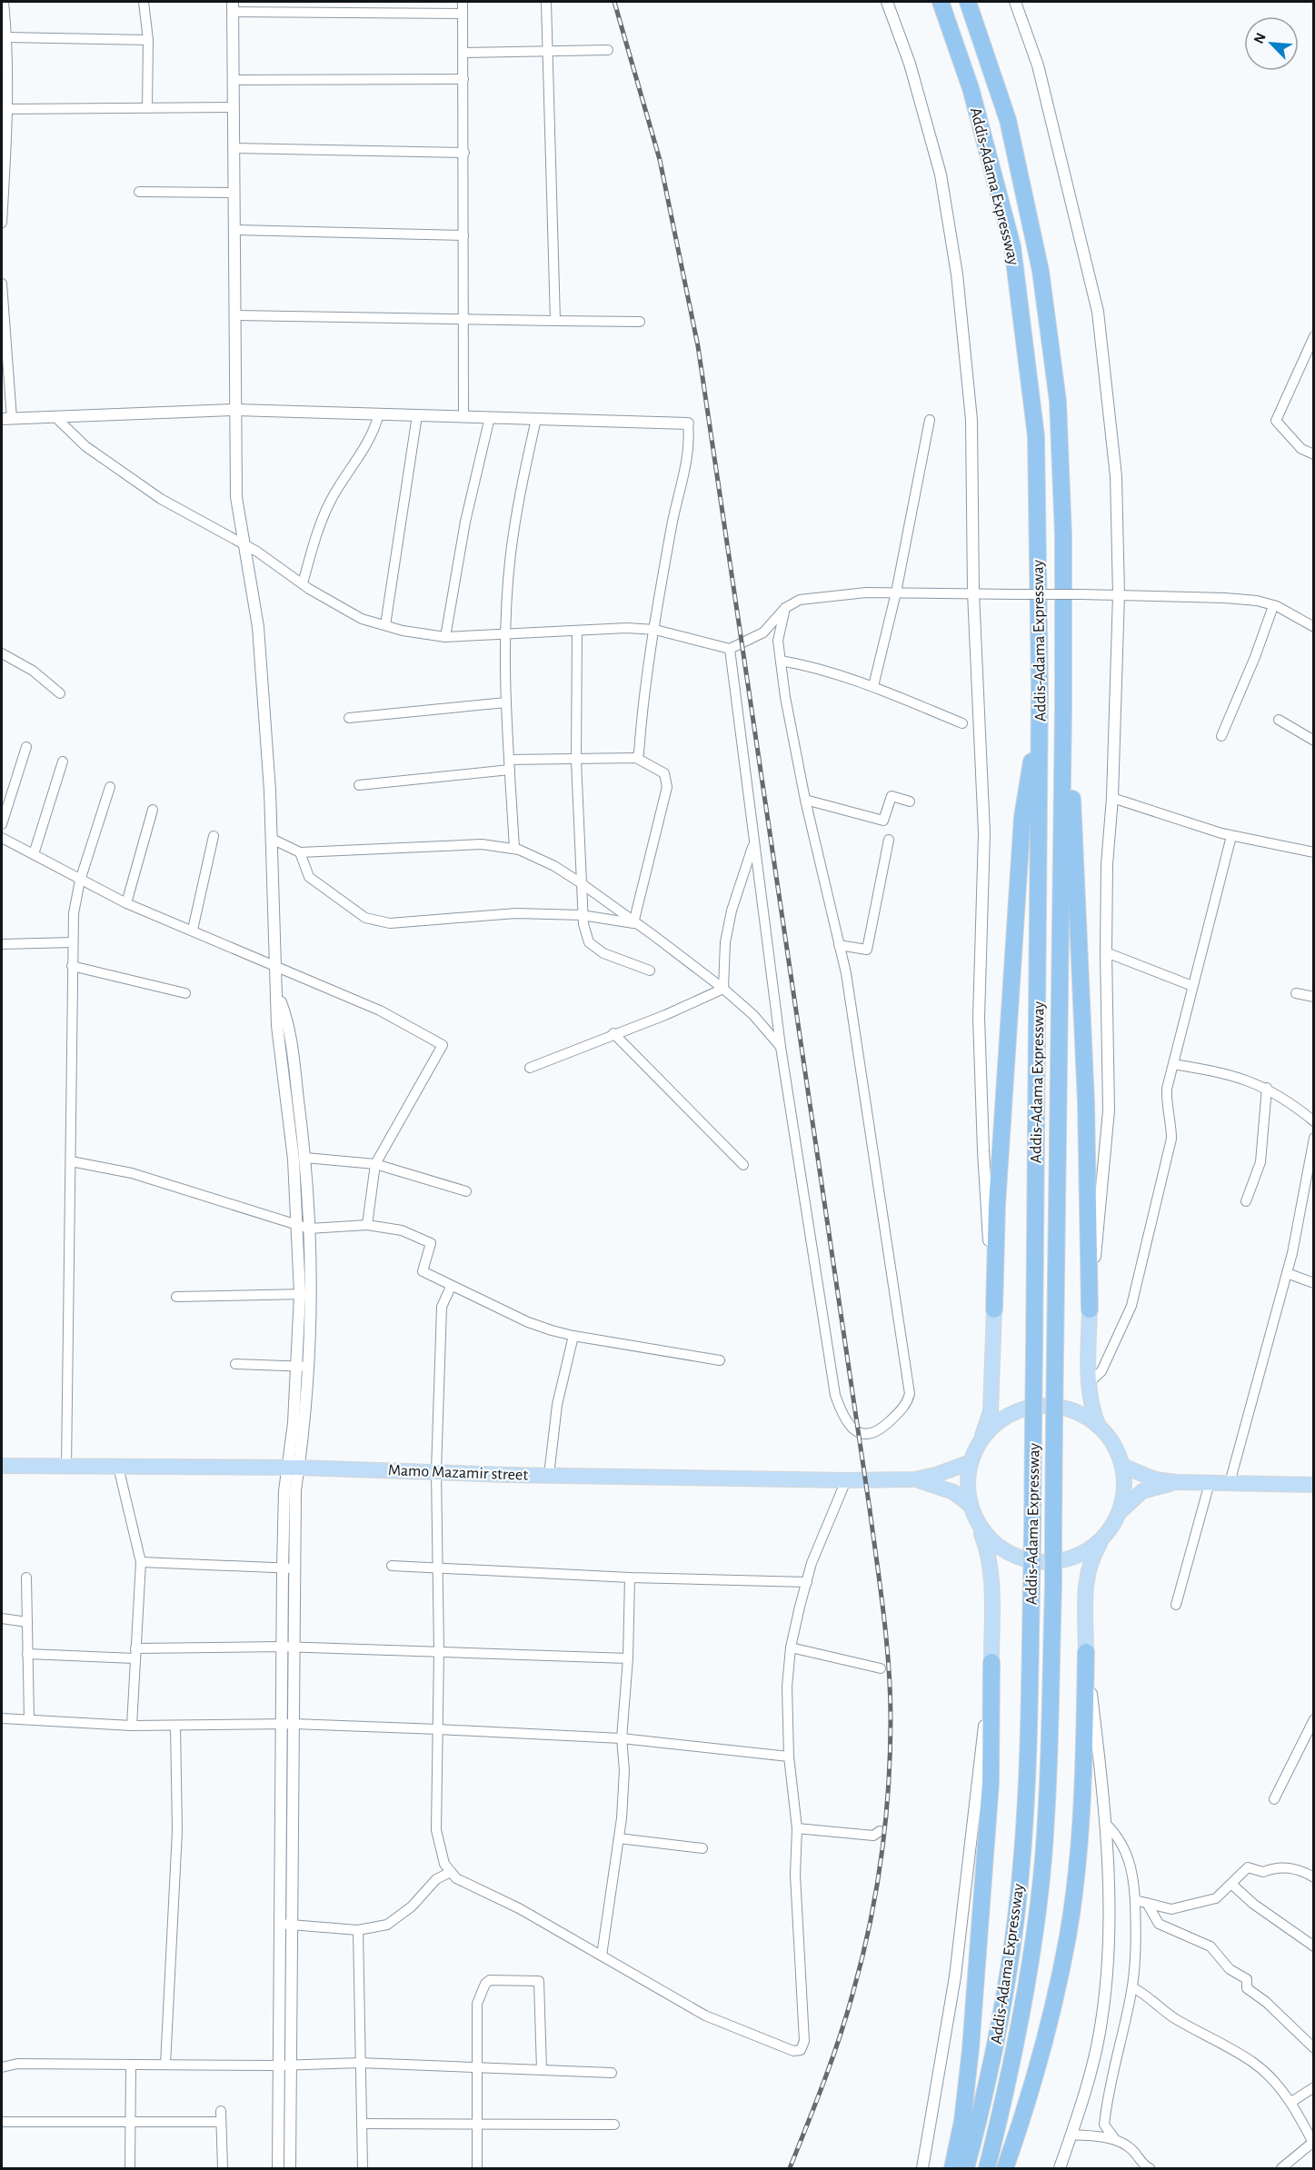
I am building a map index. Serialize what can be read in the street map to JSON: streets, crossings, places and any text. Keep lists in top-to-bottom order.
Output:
{
  "streets": {
    "highway": ["Addis-Adama Expressway"],
    "main road": ["Mamo Mazamir street"]
  },
  "north": "top left"
}
